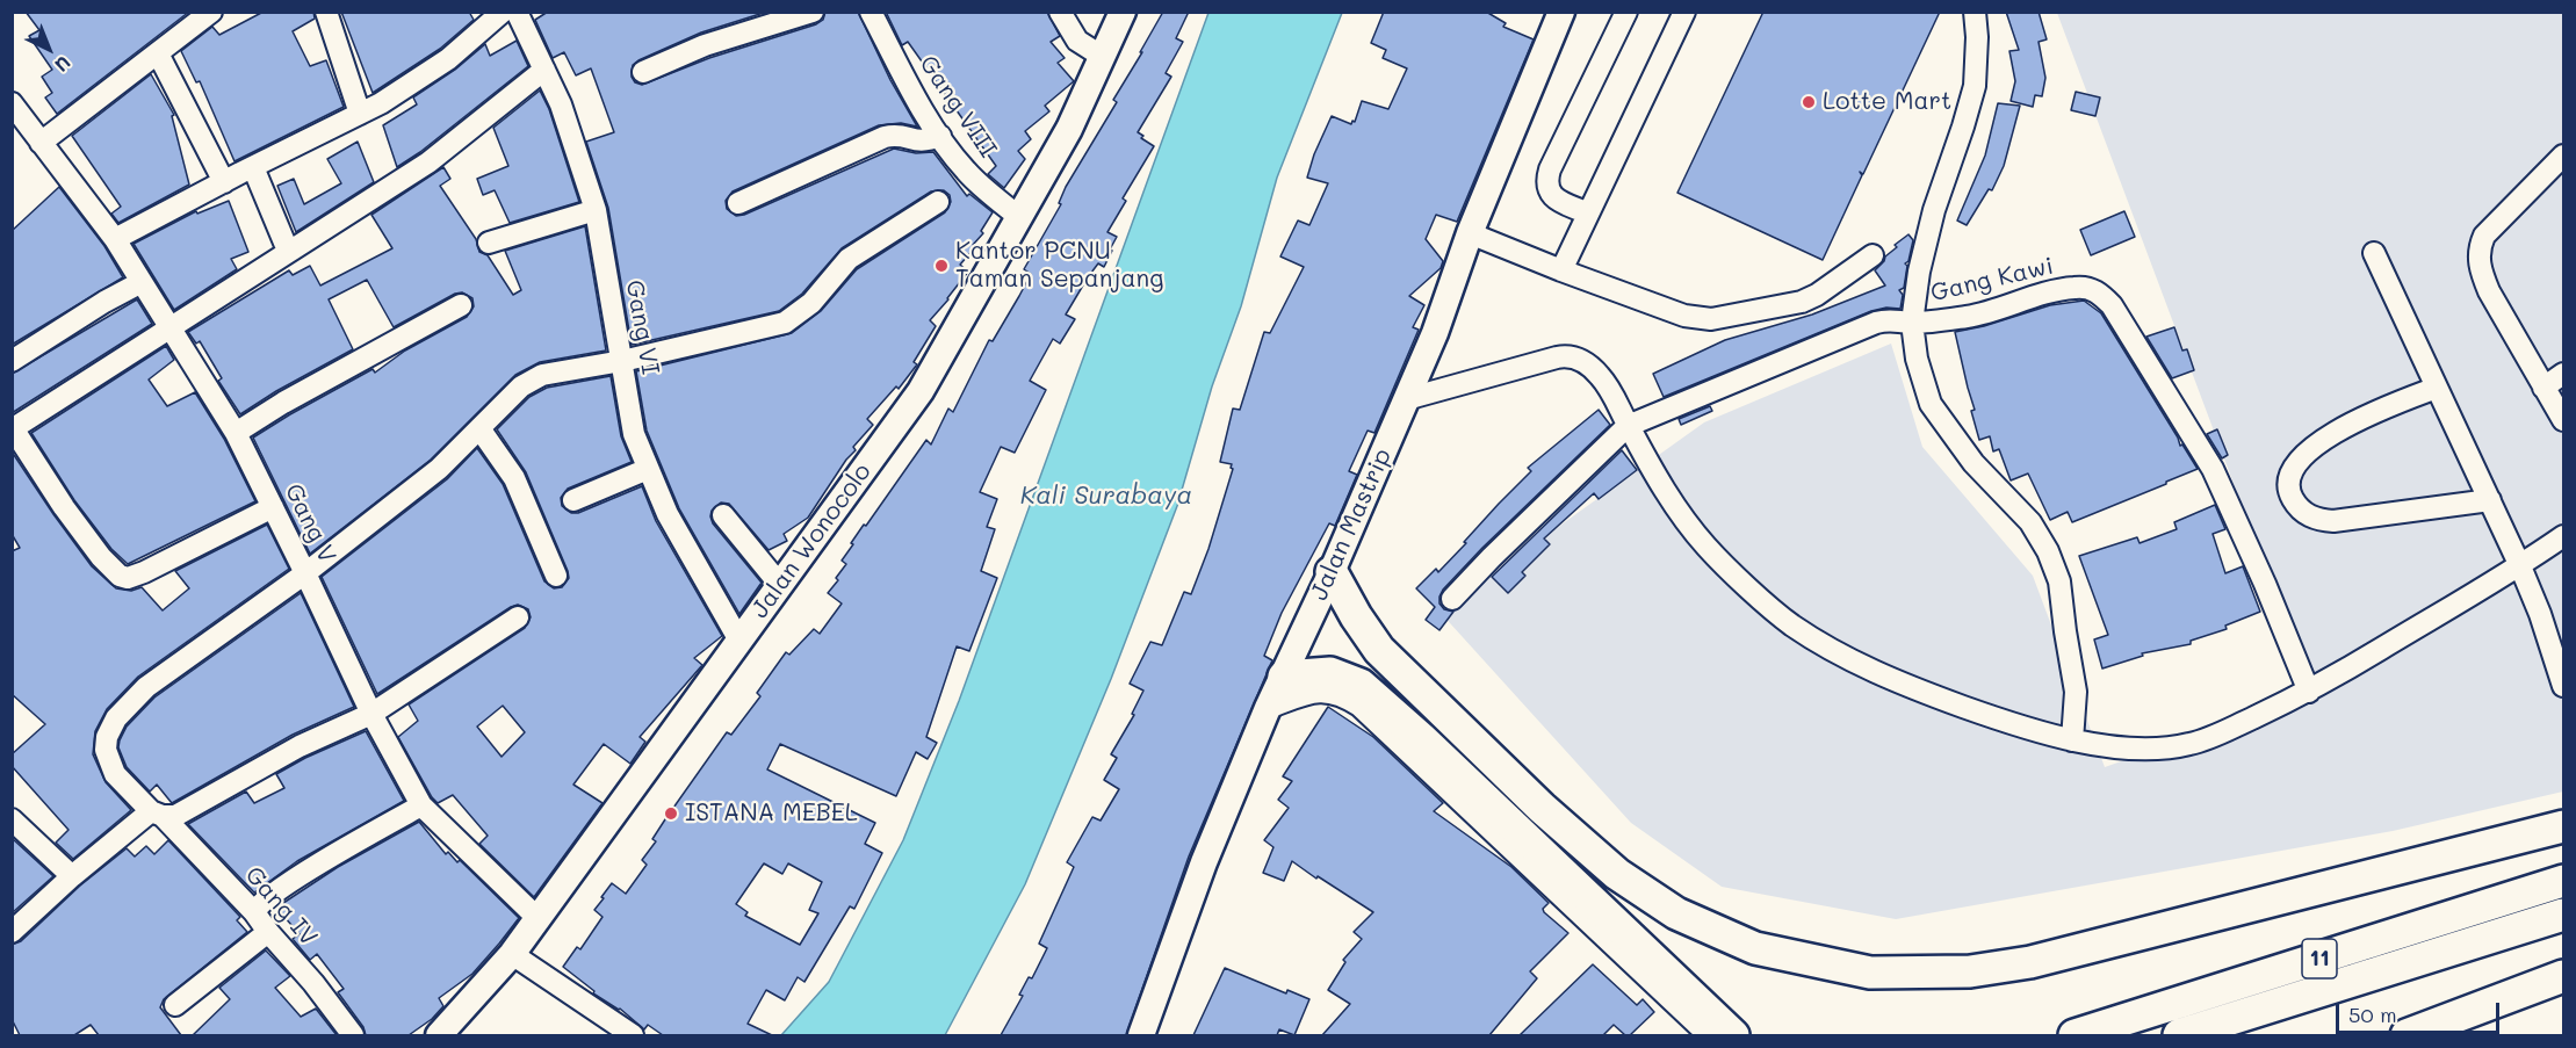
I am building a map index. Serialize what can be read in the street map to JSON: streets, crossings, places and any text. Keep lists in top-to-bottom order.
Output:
{
  "streets": {
    "highway": ["11"],
    "main road": ["Jalan Mastrip", "Jalan Wonocolo"],
    "street": [
      "Gang VIII",
      "Gang Kawi",
      "Gang VI",
      "Gang V",
      "Gang IV"
    ]
  },
  "crossings": [
    ["Gang VIII", "Jalan Wonocolo"],
    ["Gang VI", "Jalan Wonocolo"],
    ["Gang VI", "Gang IV"],
    ["Gang V", "Jalan Wonocolo"],
    ["Gang V", "Gang IV"]
  ],
  "water": ["Kali Surabaya"],
  "places": ["Lotte Mart", "Kantor PCNU Taman Sepanjang", "ISTANA MEBEL"],
  "scale_bar": "50 m",
  "north": "bottom right"
}
